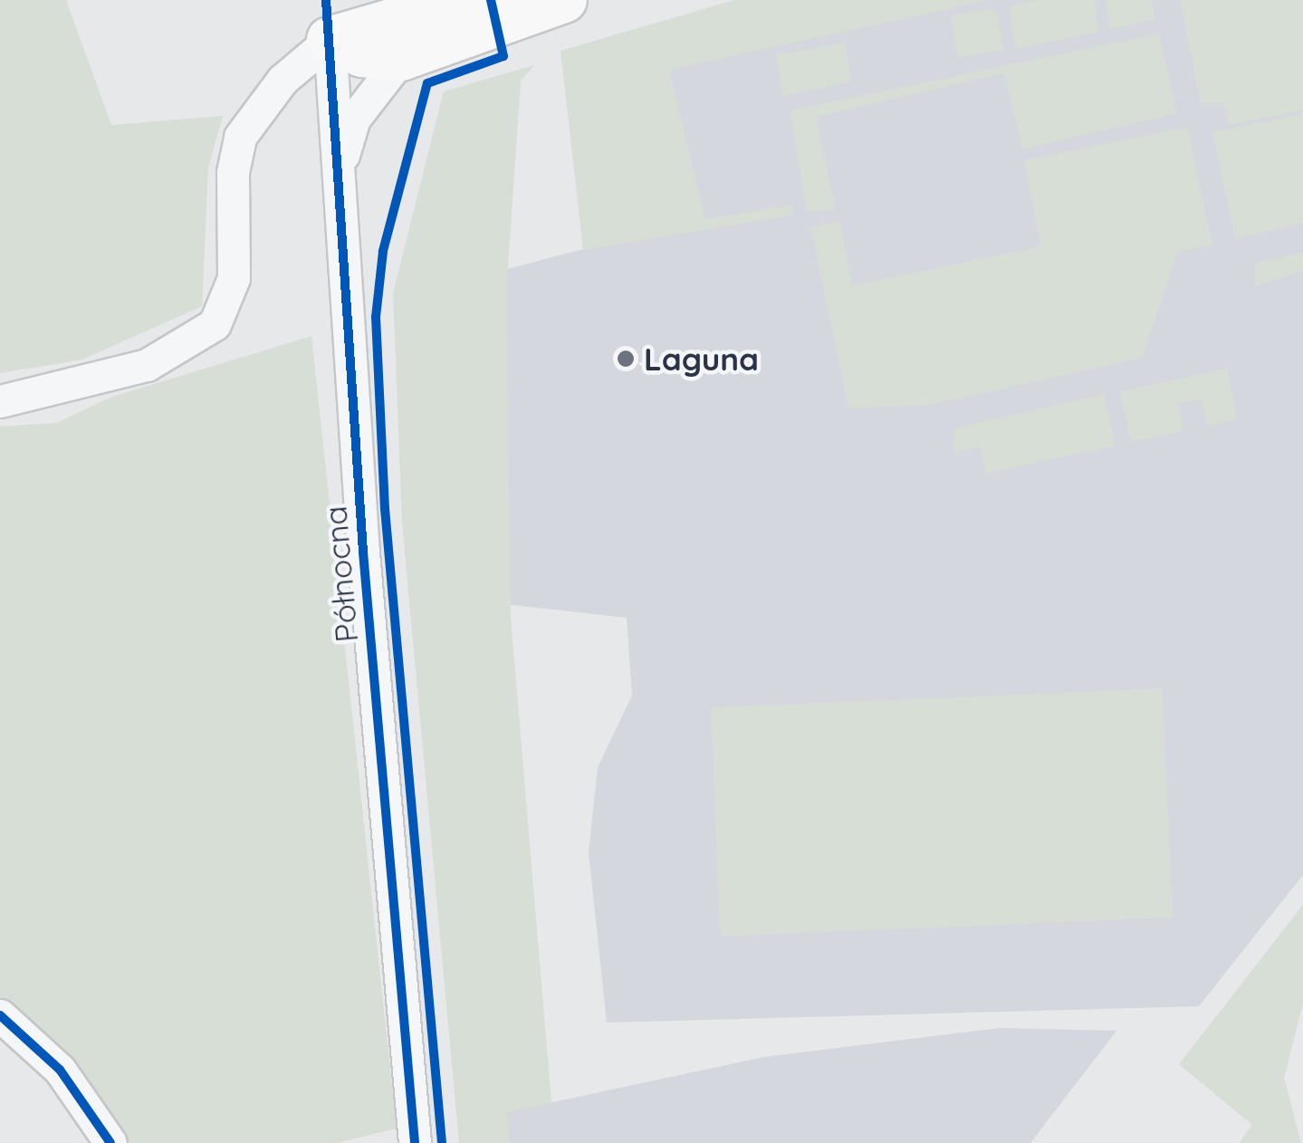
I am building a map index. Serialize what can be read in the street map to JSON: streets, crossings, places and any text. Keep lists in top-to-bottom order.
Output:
{
  "streets": {
    "street": ["Północna"]
  },
  "places": ["Laguna"]
}
